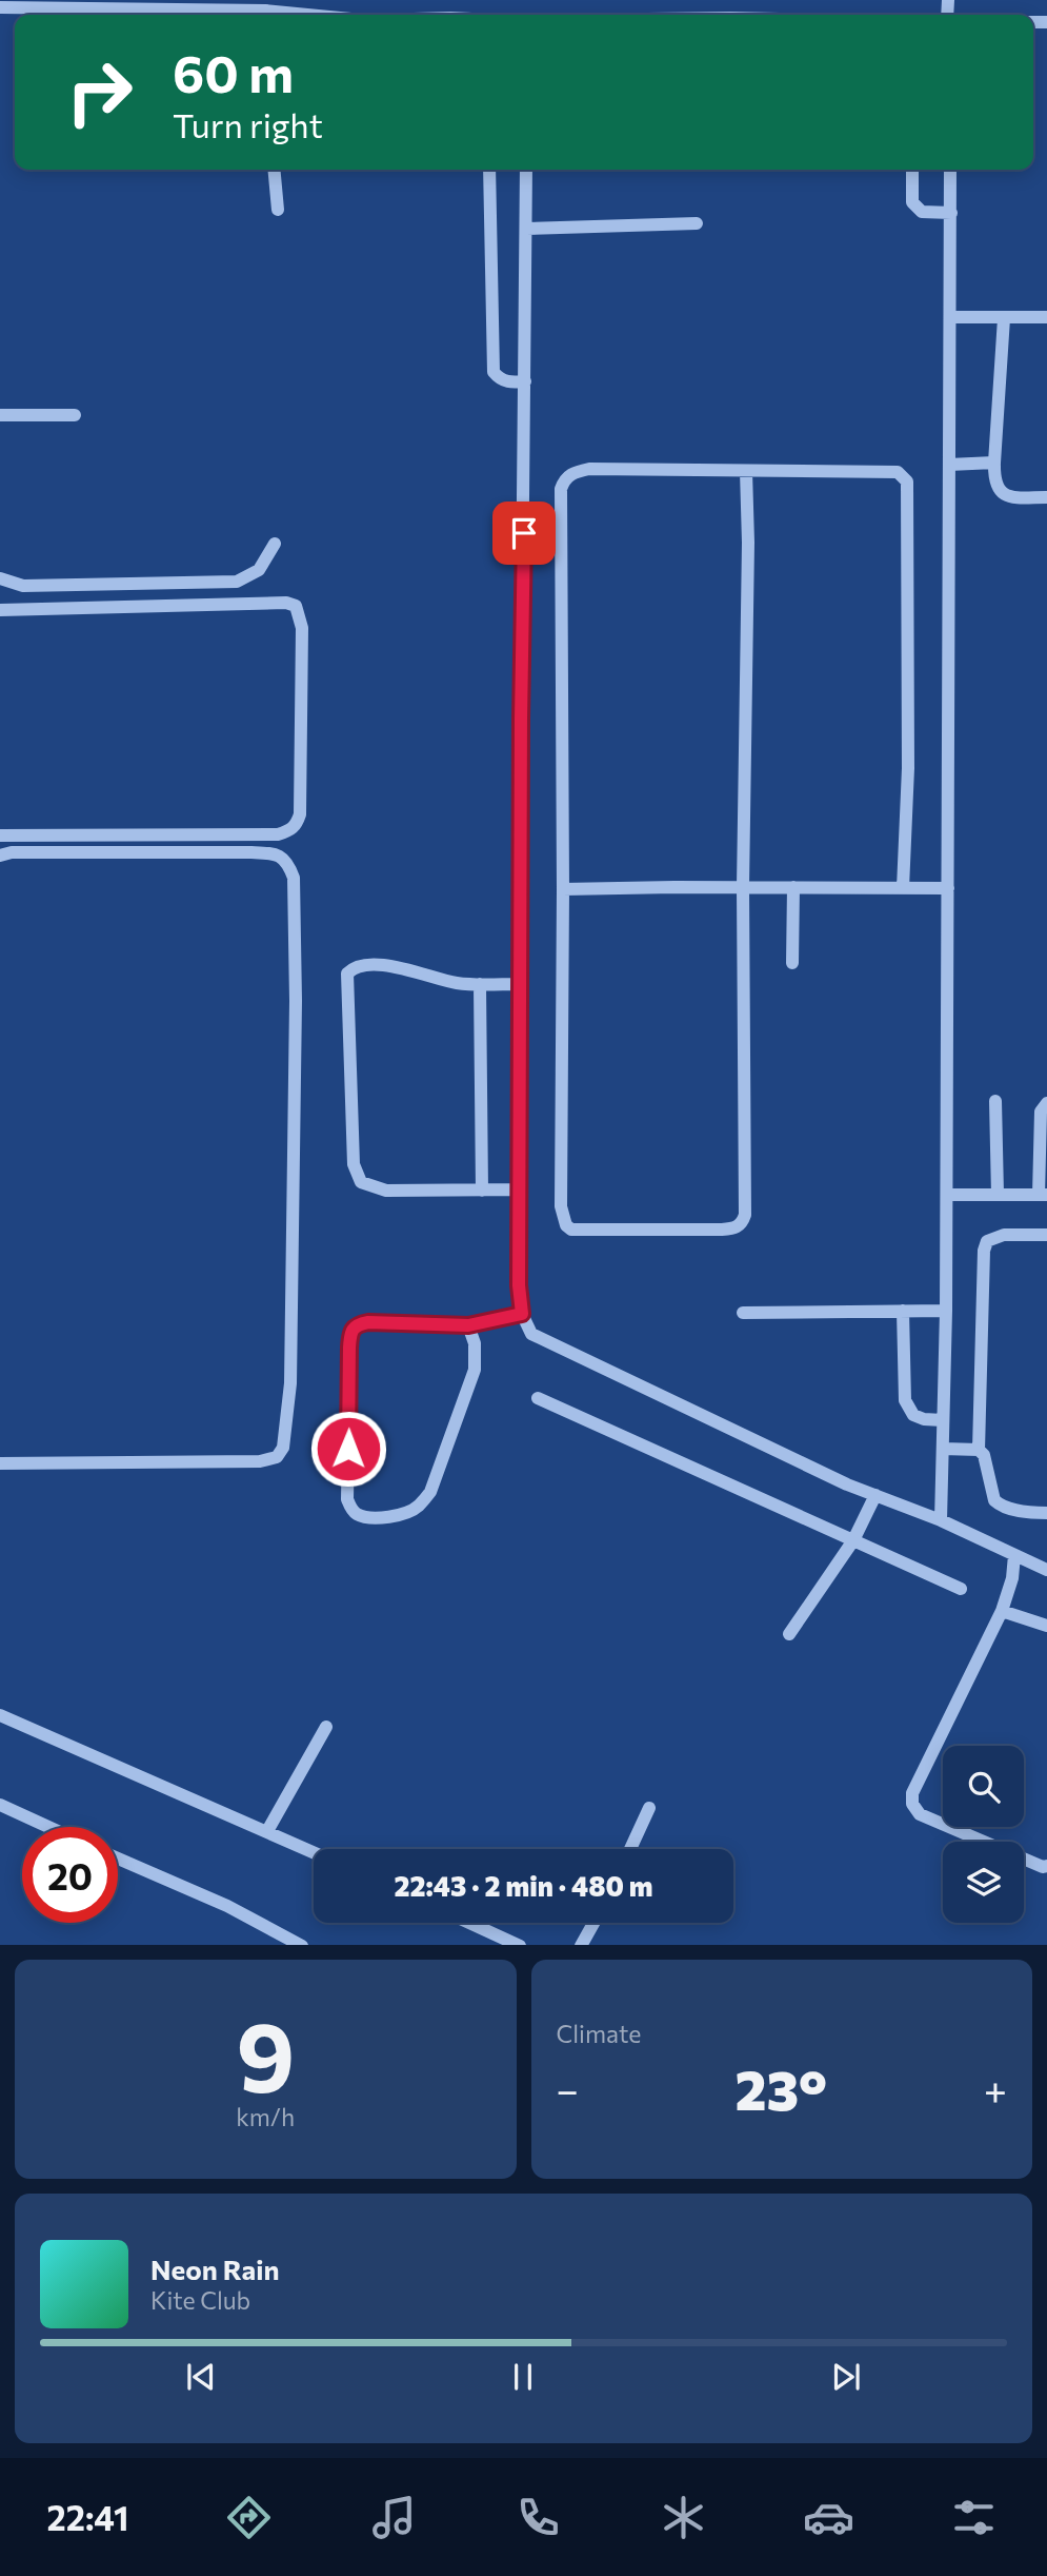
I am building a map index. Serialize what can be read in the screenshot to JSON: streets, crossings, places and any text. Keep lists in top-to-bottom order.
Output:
{
  "page": {
    "turn": ["60 m", "Turn right"],
    "limit": "20",
    "trip": "22:43 · 2 min · 480 m",
    "tile": [
      ["9", "km/h"],
      "Climate"
    ],
    "heat": ["−", "23°", "+"],
    "song": ["Neon Rain", "Kite Club"],
    "tabs": "22:41"
  }
}
